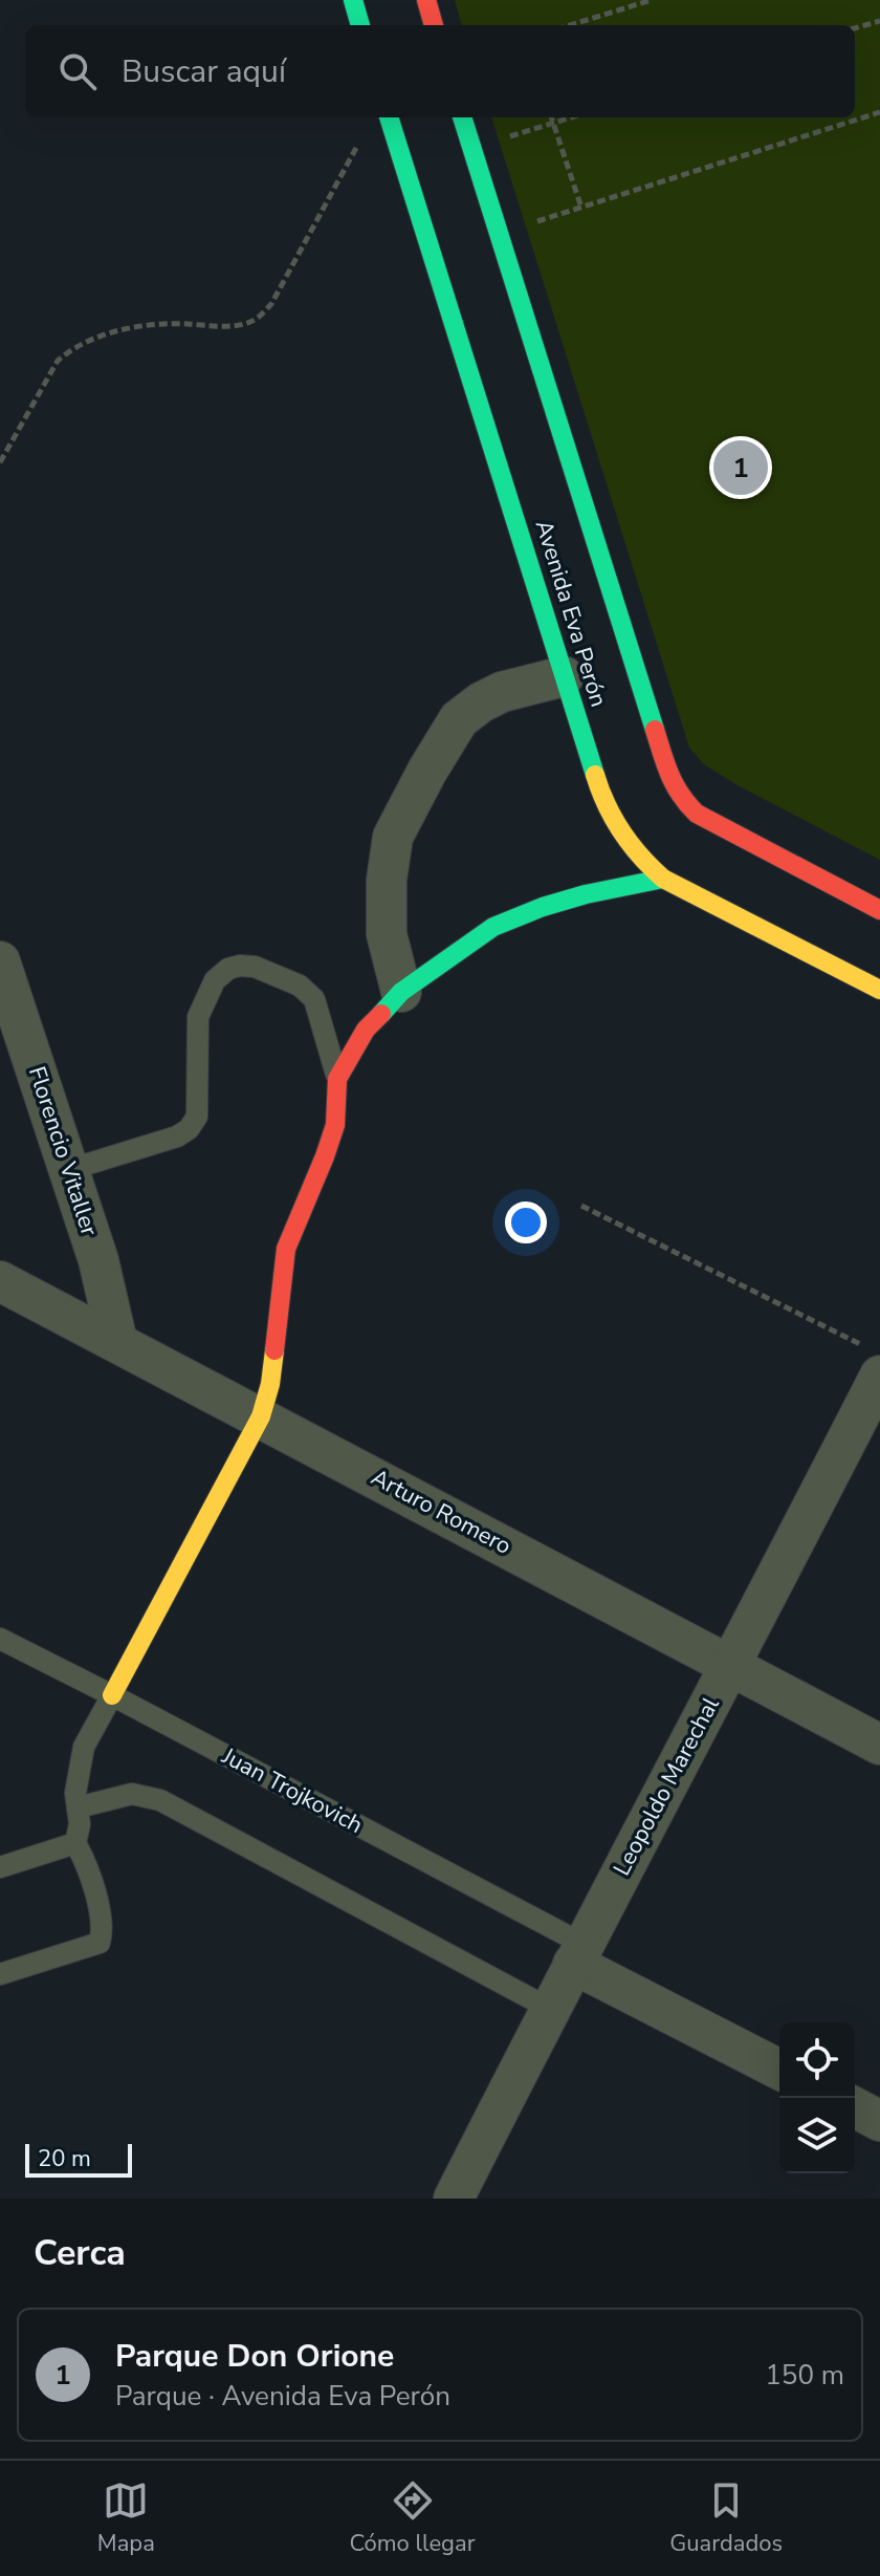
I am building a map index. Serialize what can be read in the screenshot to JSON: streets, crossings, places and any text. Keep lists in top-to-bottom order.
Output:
{
  "streets": {
    "main road": ["Avenida Eva Perón"],
    "street": [
      "Florencio Vitaller",
      "Arturo Romero",
      "Leopoldo Marechal",
      "Juan Trojkovich"
    ]
  },
  "crossings": [
    ["Florencio Vitaller", "Arturo Romero"],
    ["Arturo Romero", "Leopoldo Marechal"],
    ["Leopoldo Marechal", "Juan Trojkovich"]
  ],
  "scale_bar": "20 m",
  "page": {
    "search": "Buscar aquí",
    "pins": "1",
    "scale": "20 m",
    "heading": "Cerca",
    "list": [
      {
        "mark": "1",
        "name": "Parque Don Orione",
        "note": "Parque · Avenida Eva Perón",
        "value": "150 m"
      }
    ],
    "nav": ["Mapa", "Cómo llegar", "Guardados"]
  }
}
